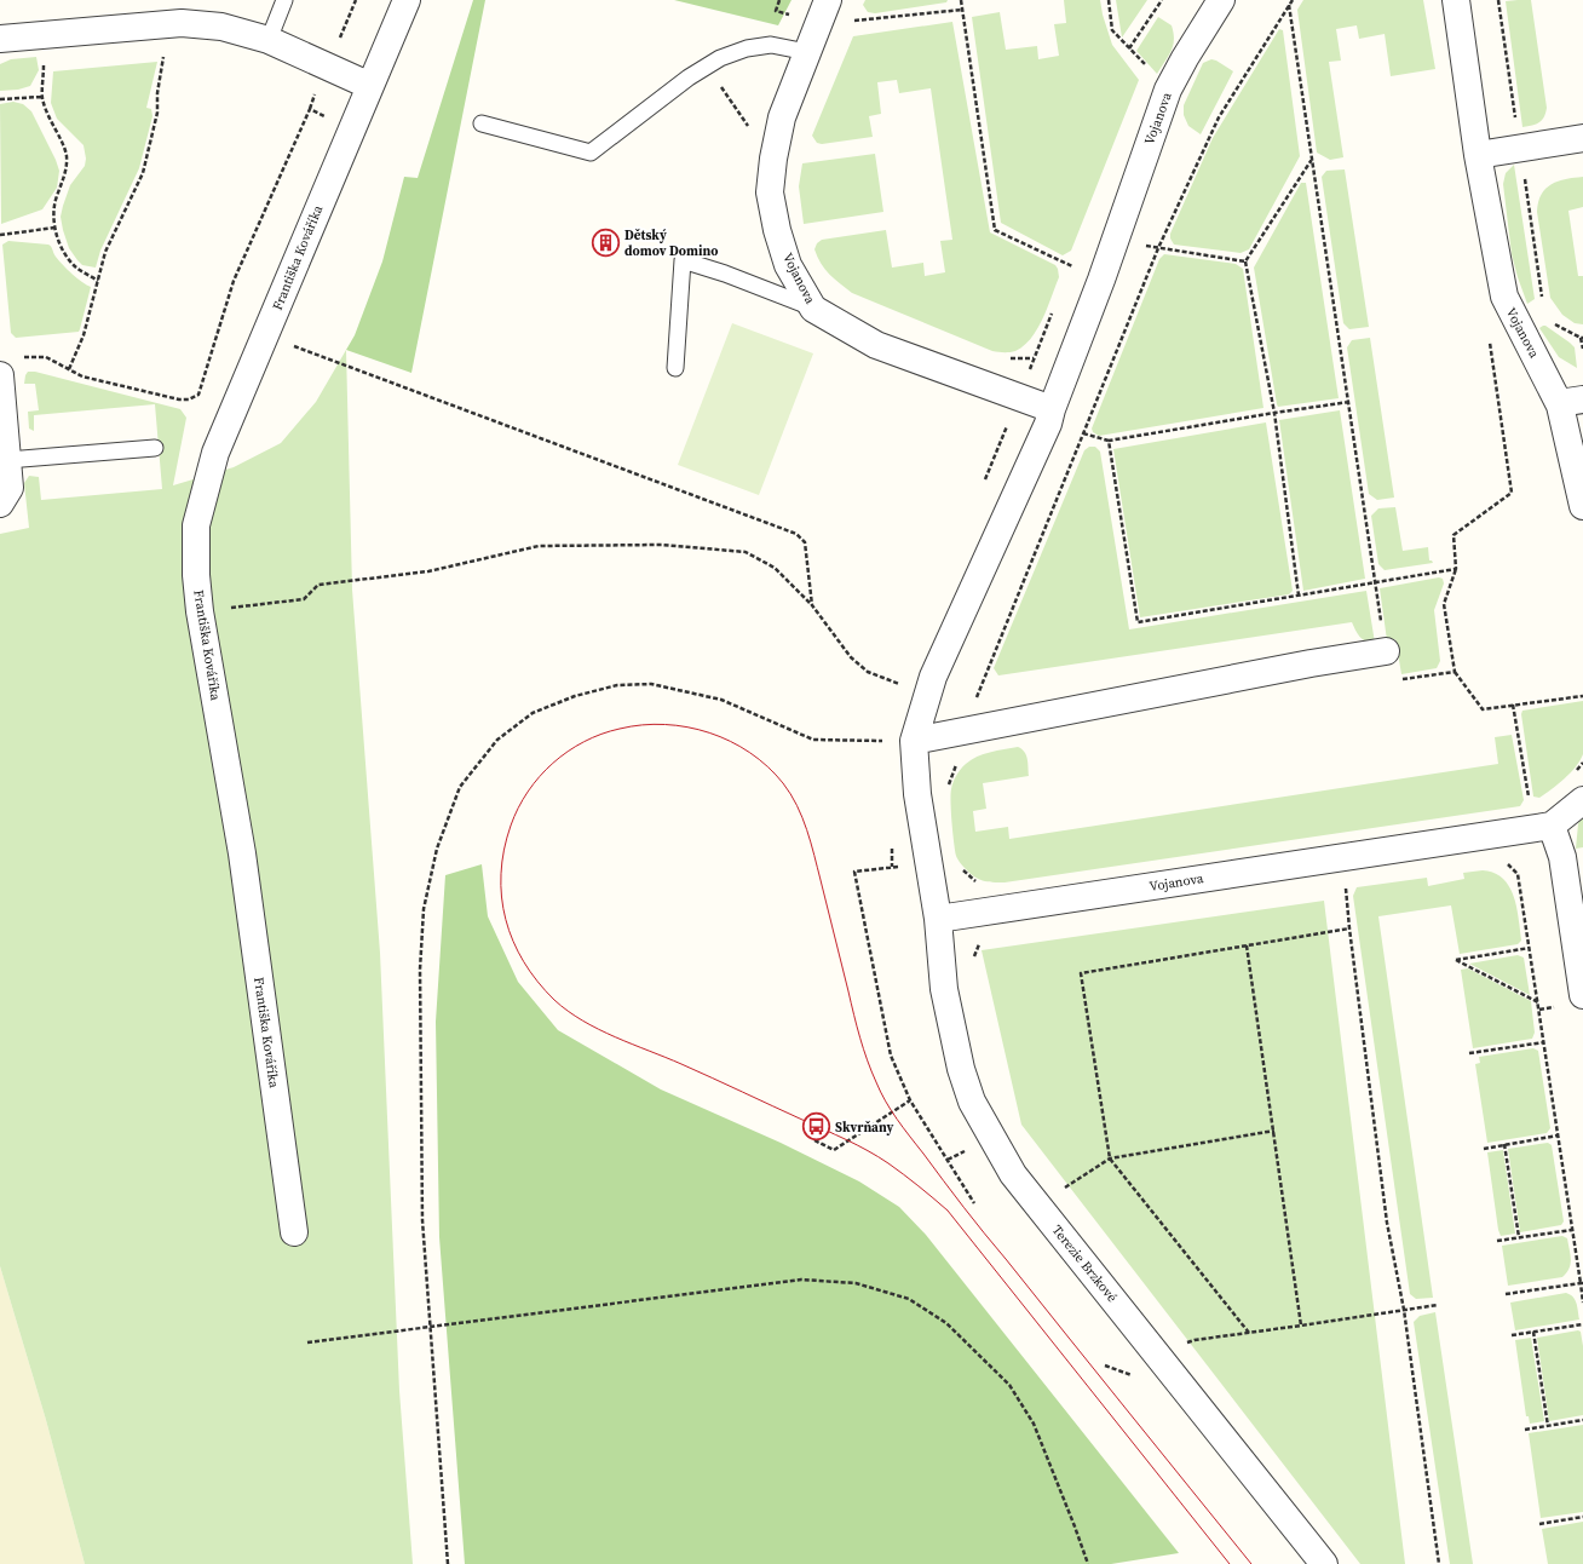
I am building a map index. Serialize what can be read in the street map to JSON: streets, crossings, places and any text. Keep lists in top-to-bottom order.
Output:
{
  "streets": {
    "street": ["Vojanova", "Františka Kováříka", "Terezie Brzkové"]
  },
  "crossings": [
    ["Vojanova", "Terezie Brzkové"]
  ],
  "places": {
    "building": ["Dětský domov Domino"],
    "bus stop": ["Skvrňany"]
  }
}
